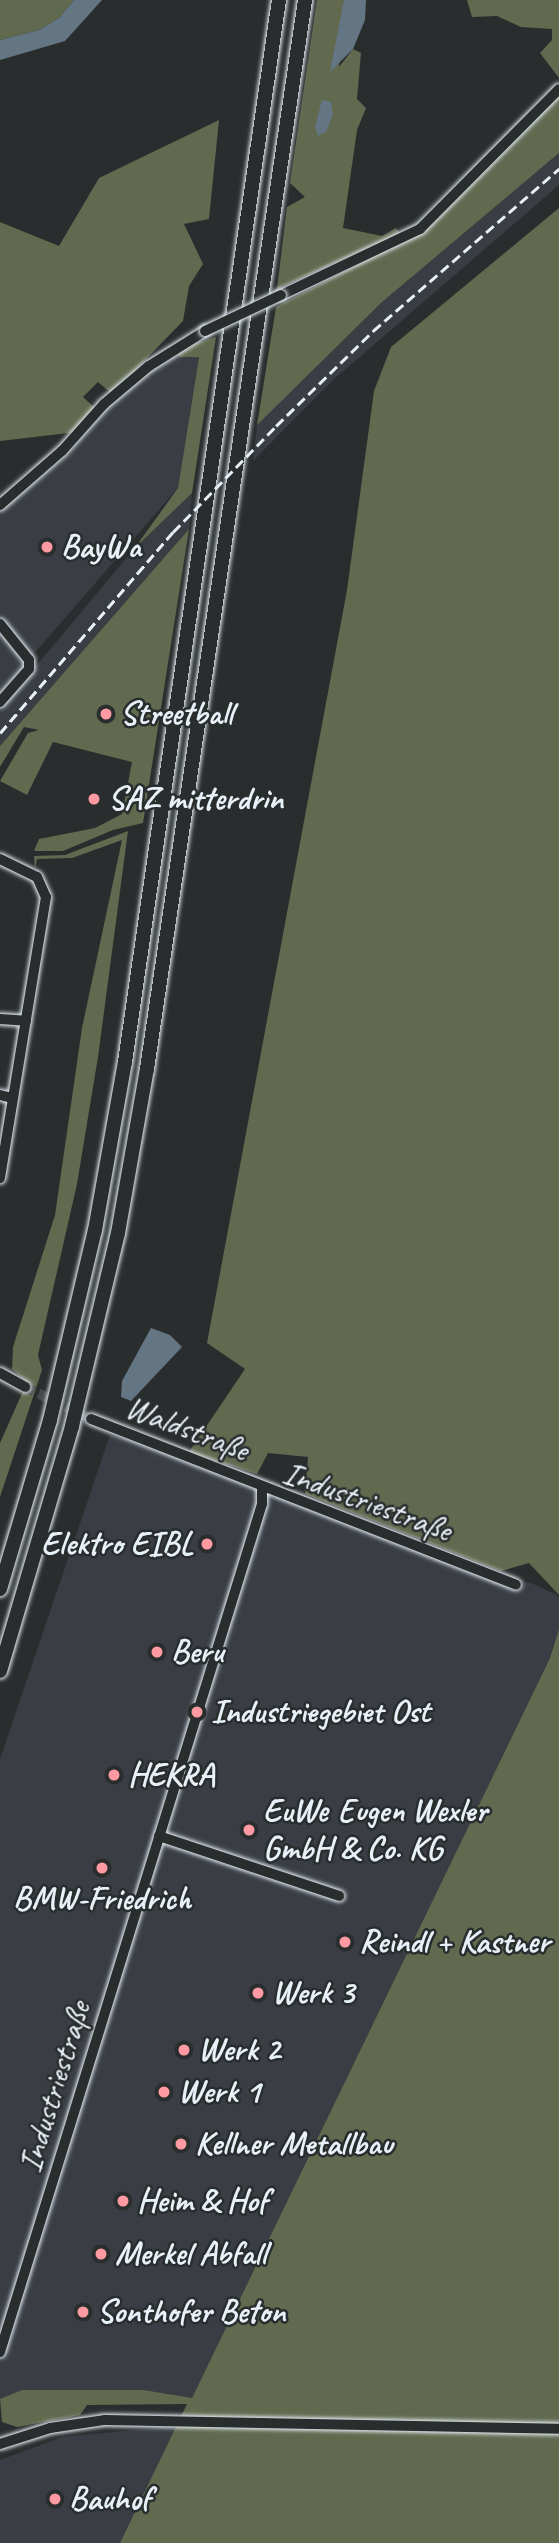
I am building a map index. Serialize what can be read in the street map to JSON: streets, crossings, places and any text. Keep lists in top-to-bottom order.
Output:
{
  "streets": {
    "street": ["Waldstraße", "Industriestraße"]
  },
  "crossings": [
    ["Waldstraße", "Industriestraße"]
  ],
  "places": [
    "BayWa",
    "Streetball",
    "SAZ mitterdrin",
    "Elektro EIBL",
    "Beru",
    "Industriegebiet Ost",
    "HEKRA",
    "EuWe Eugen Wexler GmbH & Co. KG",
    "BMW-Friedrich",
    "Reindl + Kastner",
    "Werk 3",
    "Werk 2",
    "Werk 1",
    "Kellner Metallbau",
    "Heim & Hof",
    "Merkel Abfall",
    "Sonthofer Beton",
    "Bauhof"
  ]
}
